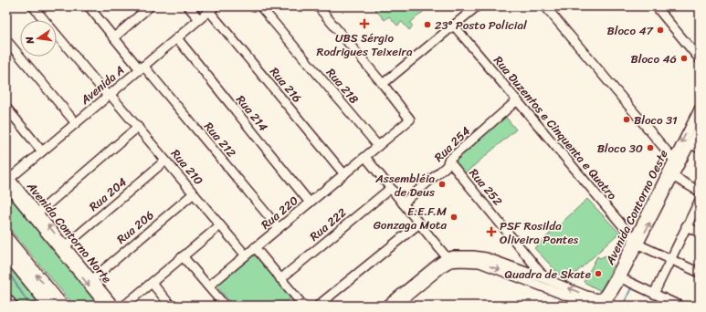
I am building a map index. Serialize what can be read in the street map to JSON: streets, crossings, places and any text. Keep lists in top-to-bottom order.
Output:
{
  "streets": {
    "street": [
      "Avenida A",
      "Rua 216",
      "Rua 218",
      "Rua 214",
      "Rua Duzentos e Cinquenta e Quatro",
      "Rua 212",
      "Rua 254",
      "Rua 210",
      "Rua 252",
      "Rua 204",
      "Avenida Contorno Oeste",
      "Rua 220",
      "Rua 222",
      "Rua 206",
      "Avenida Contorno Norte"
    ]
  },
  "crossings": [
    ["Avenida A", "Rua 216"],
    ["Avenida A", "Rua 214"],
    ["Avenida A", "Rua 212"],
    ["Avenida A", "Rua 210"],
    ["Avenida A", "Avenida Contorno Norte"],
    ["Rua 216", "Rua 220"],
    ["Rua 218", "Rua 220"],
    ["Rua 214", "Rua 220"],
    ["Rua Duzentos e Cinquenta e Quatro", "Rua 254"],
    ["Rua Duzentos e Cinquenta e Quatro", "Avenida Contorno Oeste"],
    ["Rua 212", "Rua 220"],
    ["Rua 254", "Rua 252"],
    ["Rua 210", "Rua 204"],
    ["Rua 210", "Rua 220"],
    ["Rua 210", "Rua 206"],
    ["Rua 204", "Avenida Contorno Norte"],
    ["Rua 206", "Avenida Contorno Norte"]
  ],
  "places": {
    "health": ["UBS Sérgio Rodrigues Teixeira", "PSF Rosilda Oliveira Pontes"],
    "other": [
      "23º Posto Policial",
      "Bloco 47",
      "Bloco 46",
      "Bloco 31",
      "Bloco 30",
      "Assembléia de Deus",
      "E.E.F.M Gonzaga Mota",
      "Quadra de Skate"
    ]
  },
  "north": "left"
}
